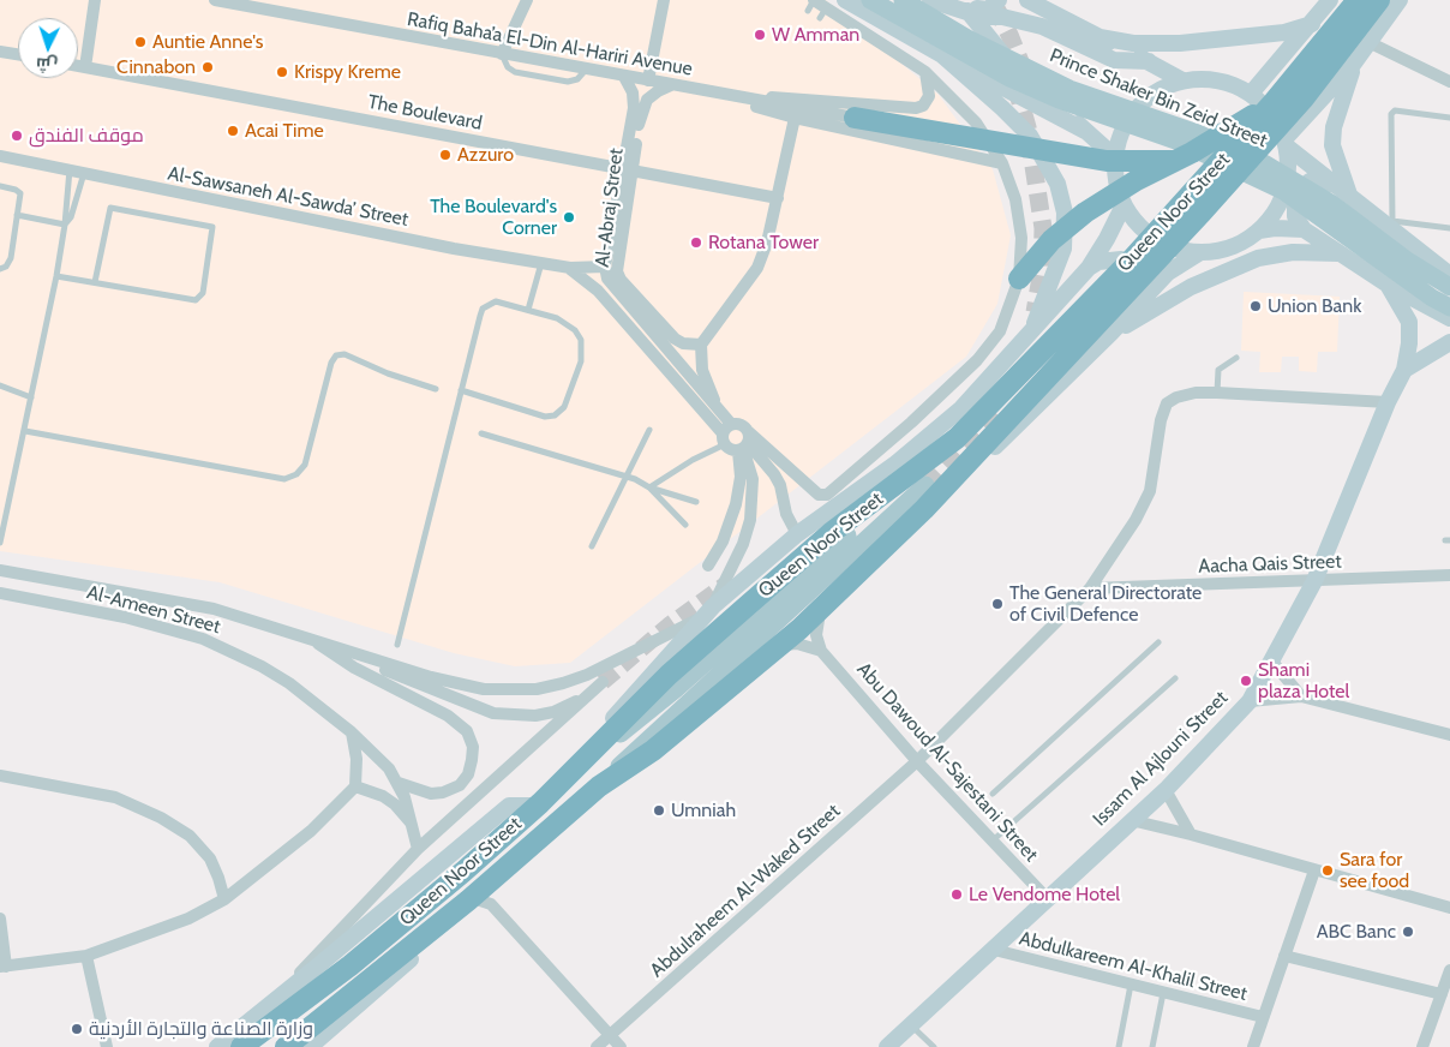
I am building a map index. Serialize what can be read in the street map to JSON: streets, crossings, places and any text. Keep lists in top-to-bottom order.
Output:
{
  "streets": {
    "highway": ["Queen Noor Street"],
    "main road": ["Prince Shaker Bin Zeid Street", "Issam Al Ajlouni Street"],
    "street": [
      "Rafiq Baha’a El-Din Al-Hariri Avenue",
      "The Boulevard",
      "Al-Sawsaneh Al-Sawda’ Street",
      "Al-Abraj Street",
      "Aacha Qais Street",
      "Al-Ameen Street",
      "Abu Dawoud Al-Sajestani Street",
      "Abdulraheem Al-Waked Street",
      "Abdulkareem Al-Khalil Street"
    ]
  },
  "crossings": [
    ["Rafiq Baha’a El-Din Al-Hariri Avenue", "Al-Abraj Street"],
    ["Prince Shaker Bin Zeid Street", "Issam Al Ajlouni Street"],
    ["The Boulevard", "Al-Abraj Street"],
    ["Al-Sawsaneh Al-Sawda’ Street", "Al-Abraj Street"],
    ["Aacha Qais Street", "Issam Al Ajlouni Street"],
    ["Aacha Qais Street", "Abdulraheem Al-Waked Street"],
    ["Issam Al Ajlouni Street", "Abu Dawoud Al-Sajestani Street"],
    ["Issam Al Ajlouni Street", "Abdulkareem Al-Khalil Street"],
    ["Abu Dawoud Al-Sajestani Street", "Abdulraheem Al-Waked Street"]
  ],
  "places": [
    "W Amman",
    "Auntie Anne's",
    "Cinnabon",
    "Krispy Kreme",
    "Acai Time",
    "موقف الفندق",
    "Azzuro",
    "The Boulevard's Corner",
    "Rotana Tower",
    "Union Bank",
    "The General Directorate of Civil Defence",
    "Shami plaza Hotel",
    "Umniah",
    "Sara for see food",
    "Le Vendome Hotel",
    "ABC Banc",
    "وزارة الصناعة والتجارة الأردنية"
  ],
  "north": "bottom"
}
